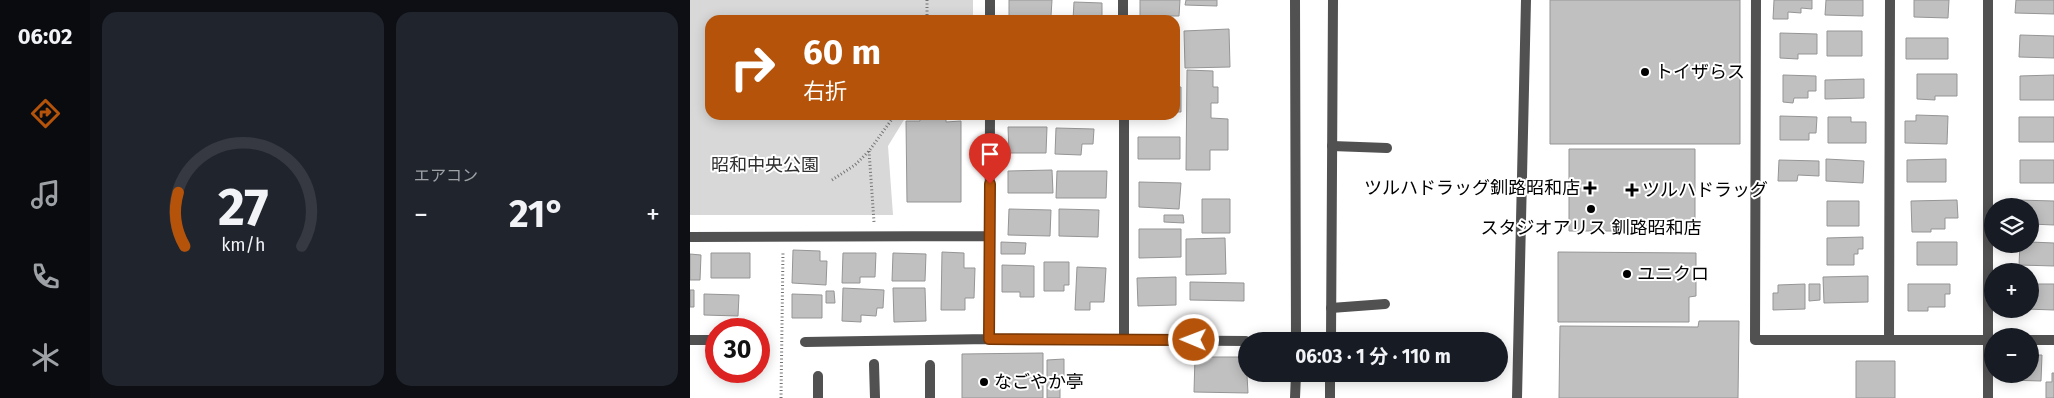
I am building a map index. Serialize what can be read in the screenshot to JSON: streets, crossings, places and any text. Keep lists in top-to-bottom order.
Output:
{
  "parks": ["昭和中央公園"],
  "places": {
    "other": [
      "トイザらス",
      "スタジオアリス 釧路昭和店",
      "ユニクロ",
      "なごやか亭"
    ],
    "health": ["ツルハドラッグ釧路昭和店", "ツルハドラッグ"]
  },
  "page": {
    "tabs": "06:02",
    "tile": "エアコン",
    "turn": ["60 m", "右折"],
    "heat": ["−", "21°", "+"],
    "map_buttons": ["+", "−"],
    "limit": "30",
    "trip": "06:03 · 1 分 · 110 m",
    "gauge": ["27", "km/h"]
  }
}
